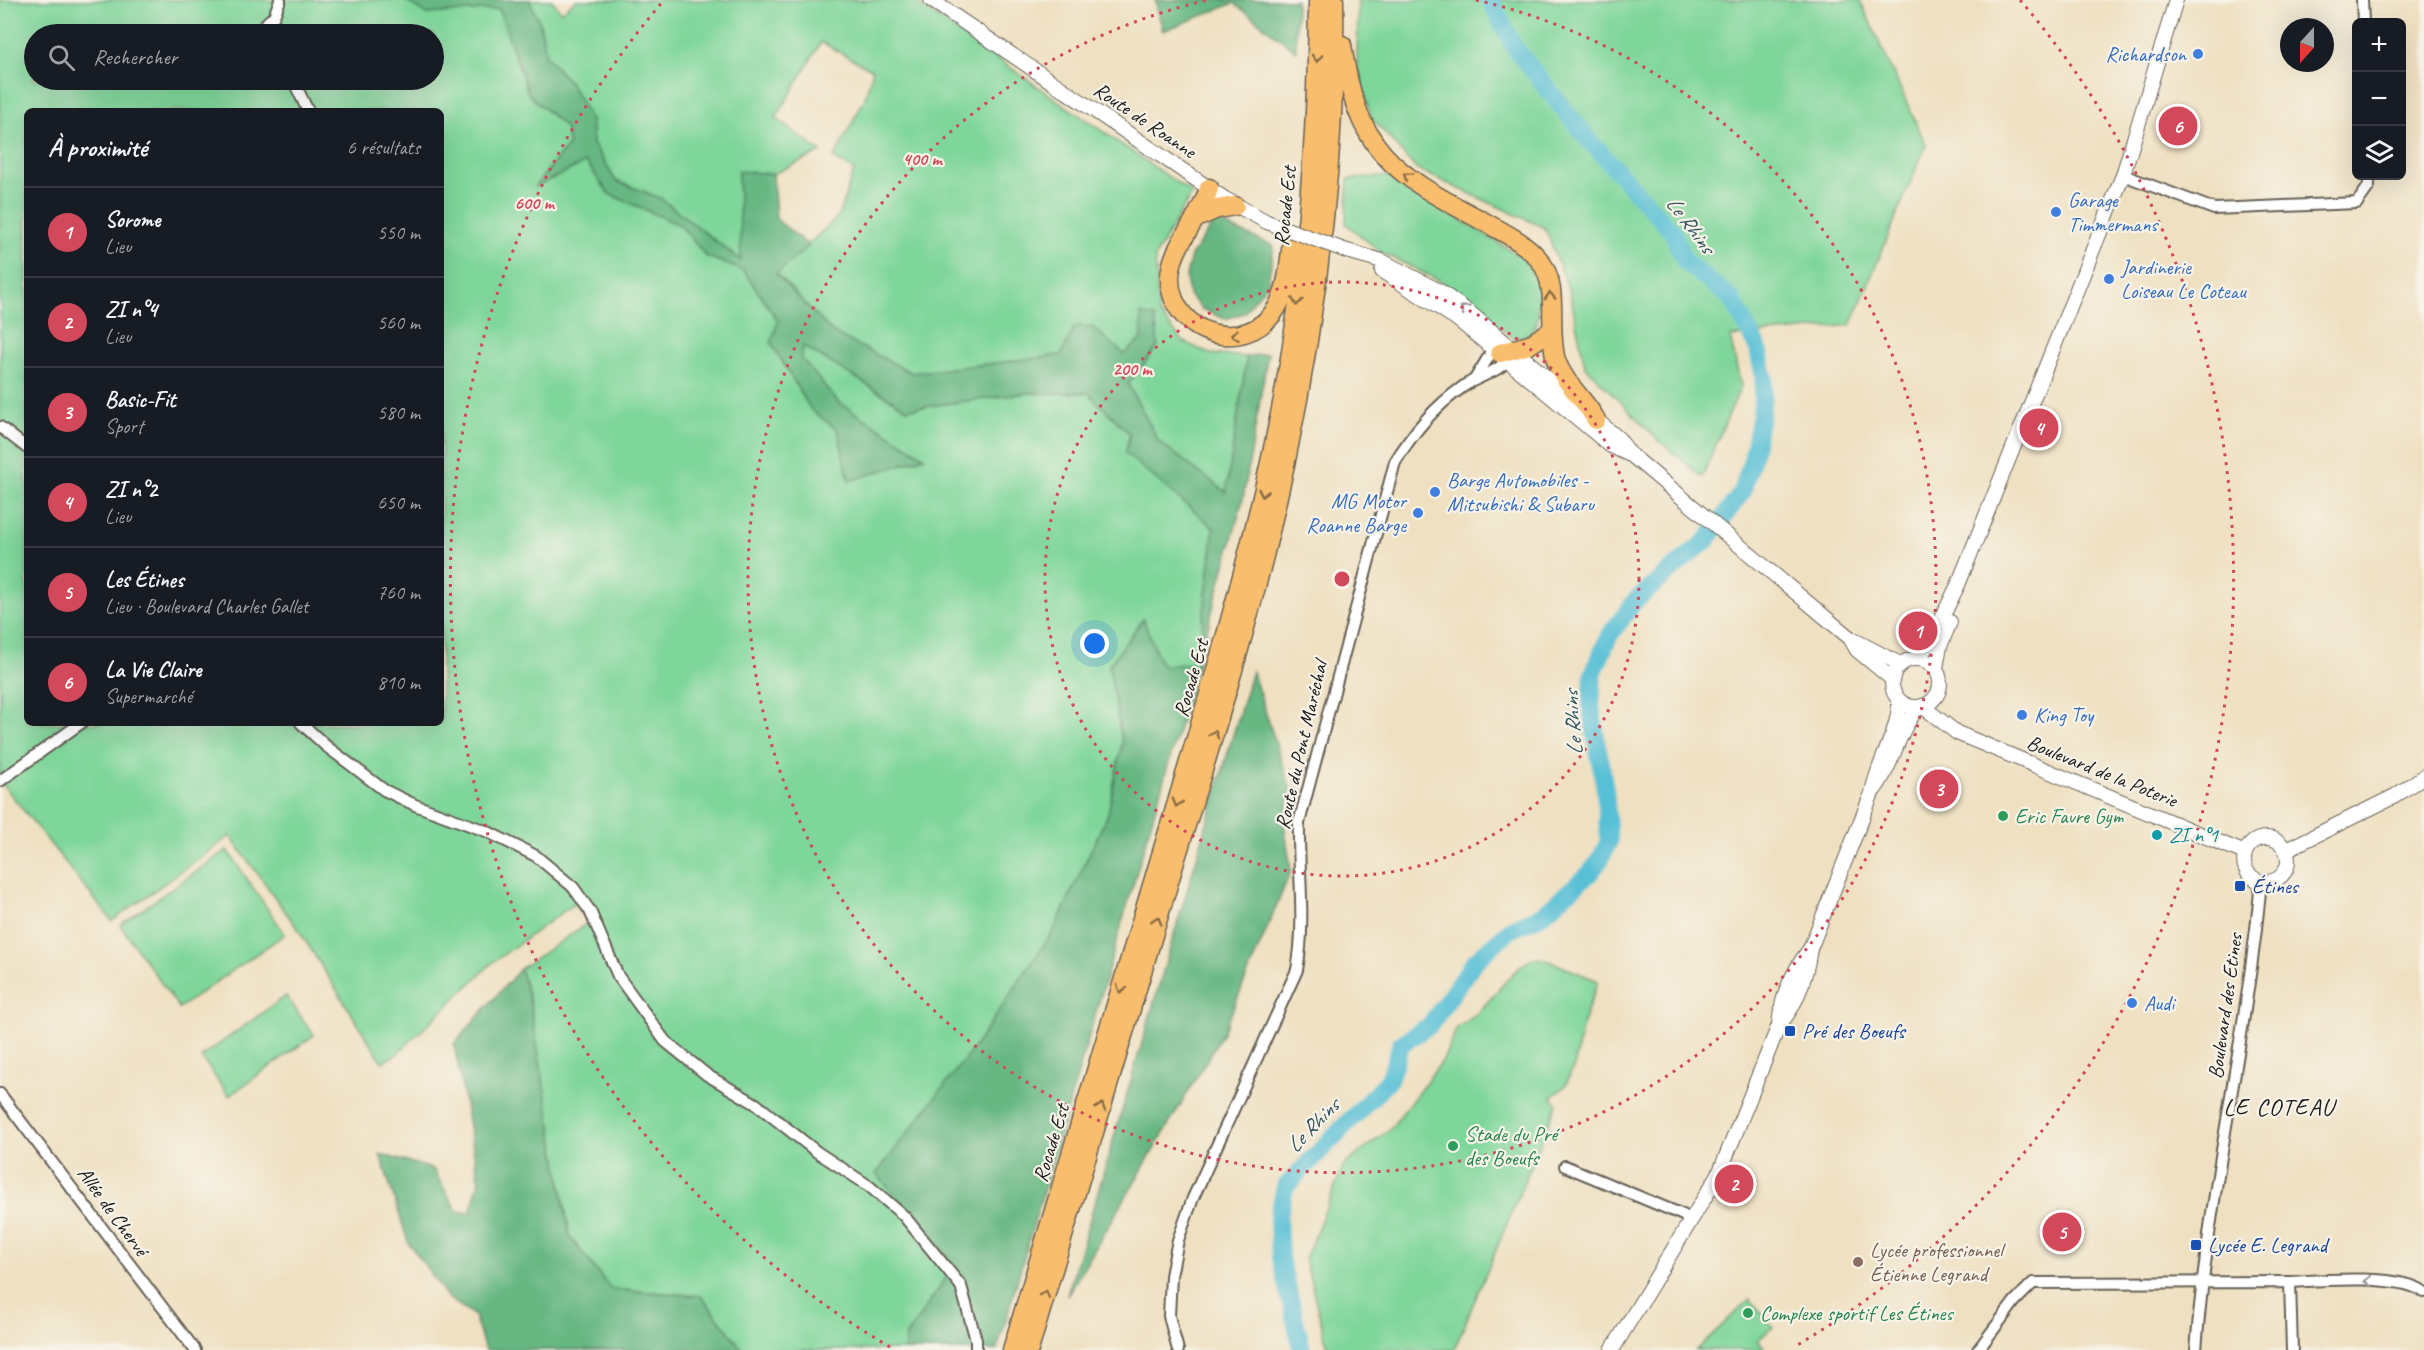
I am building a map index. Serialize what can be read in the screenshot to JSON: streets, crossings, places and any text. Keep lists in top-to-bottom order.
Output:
{
  "streets": {
    "highway": ["Rocade Est"],
    "street": [
      "Route de Roanne",
      "Route du Pont Maréchal",
      "Boulevard de la Poterie",
      "Boulevard des Etines",
      "Allée de Chervé"
    ]
  },
  "crossings": [
    ["Route de Roanne", "Route du Pont Maréchal"],
    ["Boulevard de la Poterie", "Boulevard des Etines"]
  ],
  "districts": ["LE COTEAU"],
  "water": ["Le Rhins"],
  "places": {
    "other": [
      "Richardson",
      "Garage Timmermans",
      "Jardinerie Loiseau Le Coteau",
      "Barge Automobiles - Mitsubishi & Subaru",
      "MG Motor Roanne Barge",
      "King Toy",
      "Eric Favre Gym",
      "ZI n°1",
      "Audi",
      "Stade du Pré des Boeufs",
      "Lycée professionnel Étienne Legrand",
      "Complexe sportif Les Étines"
    ],
    "transit": ["Étines", "Pré des Boeufs", "Lycée E. Legrand"]
  },
  "north": "bottom",
  "page": {
    "map_buttons": ["+", "−"],
    "search": "Rechercher",
    "pins": [
      "6",
      "4",
      "1",
      "3",
      "2",
      "5"
    ],
    "heading": ["À proximité", "6 résultats"],
    "list": [
      {
        "mark": "1",
        "name": "Sorome",
        "note": "Lieu",
        "value": "550 m"
      },
      {
        "mark": "2",
        "name": "ZI n°4",
        "note": "Lieu",
        "value": "560 m"
      },
      {
        "mark": "3",
        "name": "Basic-Fit",
        "note": "Sport",
        "value": "580 m"
      },
      {
        "mark": "4",
        "name": "ZI n°2",
        "note": "Lieu",
        "value": "650 m"
      },
      {
        "mark": "5",
        "name": "Les Étines",
        "note": "Lieu · Boulevard Charles Gallet",
        "value": "760 m"
      },
      {
        "mark": "6",
        "name": "La Vie Claire",
        "note": "Supermarché",
        "value": "810 m"
      }
    ]
  },
  "rings": ["400 m", "600 m", "200 m"]
}
